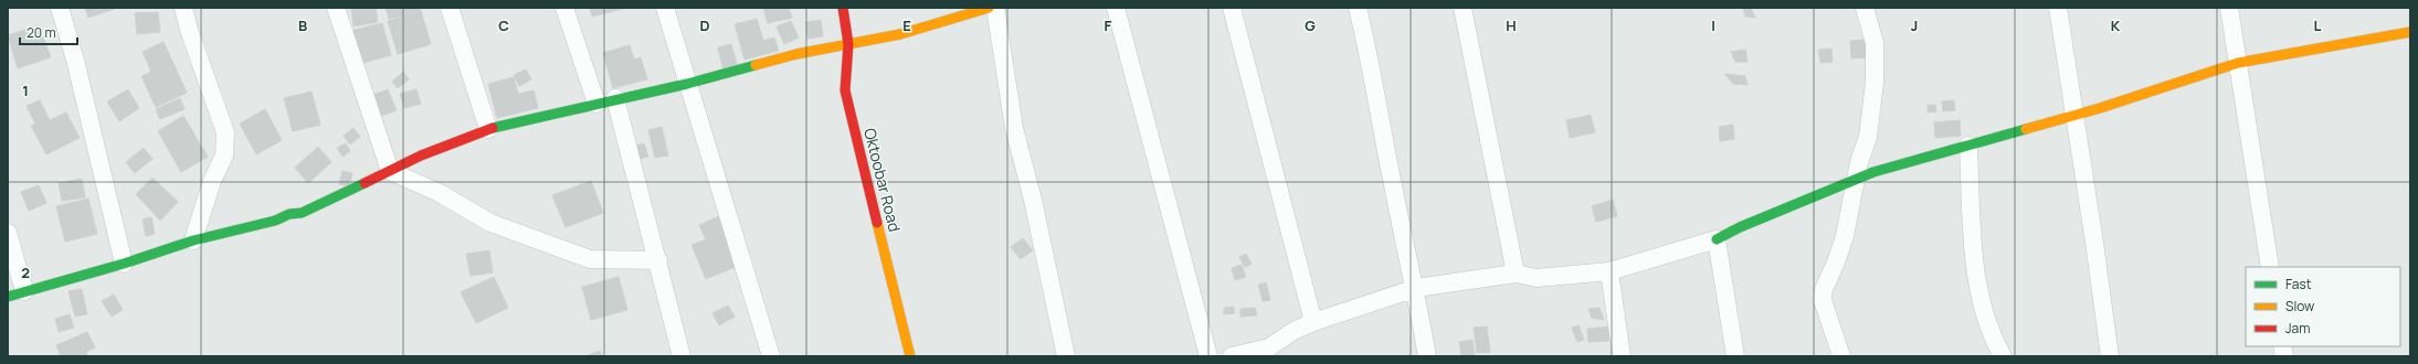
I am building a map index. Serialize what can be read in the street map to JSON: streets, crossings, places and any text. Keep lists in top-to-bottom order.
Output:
{
  "streets": {
    "street": ["Oktoobar Road"]
  },
  "legend": ["Fast", "Slow", "Jam"],
  "scale_bar": "20 m",
  "grid": {
    "columns": [
      "B",
      "C",
      "D",
      "E",
      "F",
      "G",
      "H",
      "I",
      "J",
      "K",
      "L"
    ],
    "rows": ["1", "2"]
  }
}
